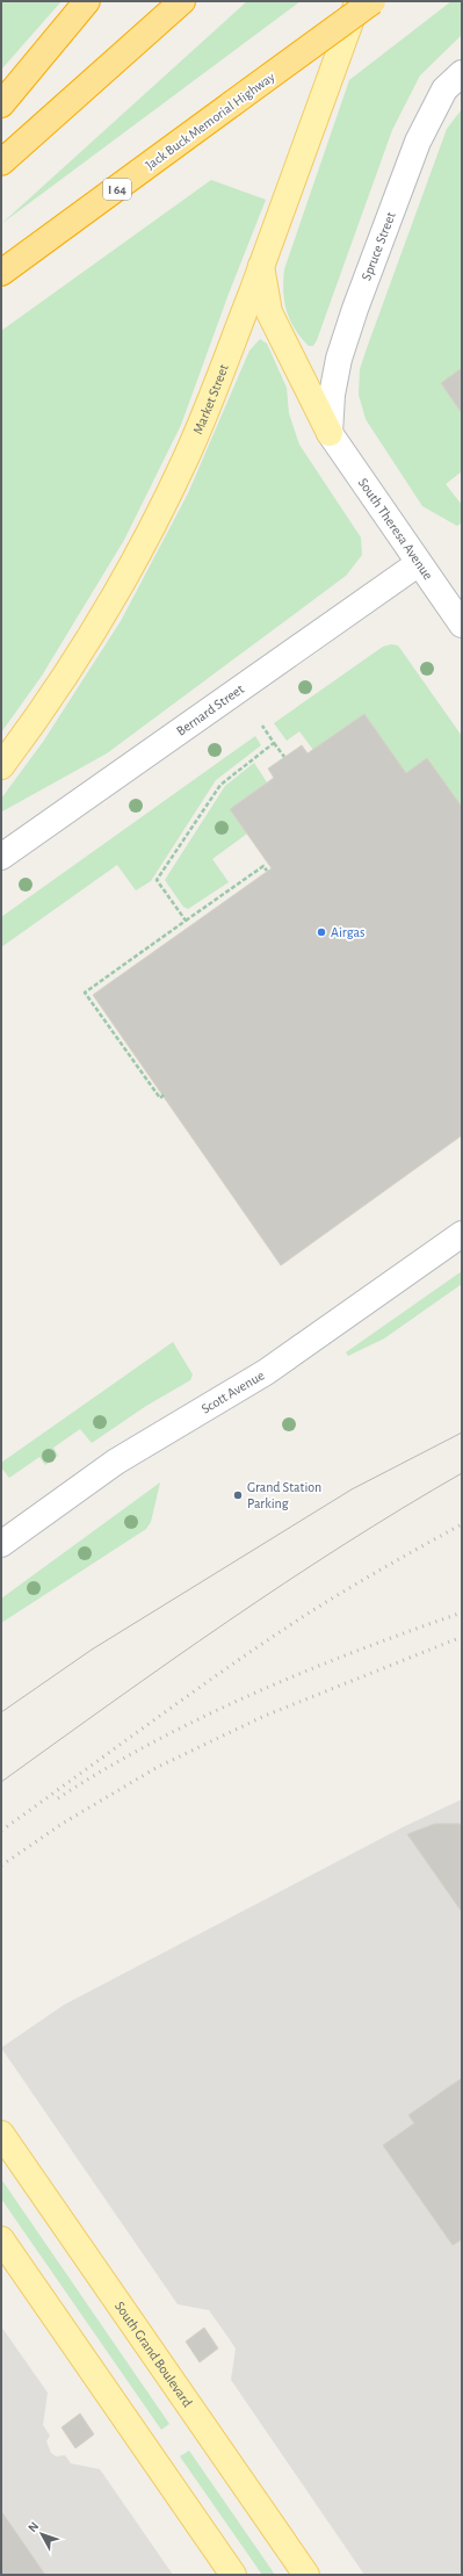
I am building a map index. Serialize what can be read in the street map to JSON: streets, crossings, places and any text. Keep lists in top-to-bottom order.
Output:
{
  "streets": {
    "highway": ["Jack Buck Memorial Highway", "I 64"],
    "main road": ["Market Street", "South Grand Boulevard"],
    "street": [
      "Spruce Street",
      "South Theresa Avenue",
      "Bernard Street",
      "Scott Avenue"
    ]
  },
  "crossings": [
    ["Spruce Street", "South Theresa Avenue"],
    ["South Theresa Avenue", "Bernard Street"]
  ],
  "places": ["Airgas", "Grand Station Parking"],
  "north": "top left"
}
